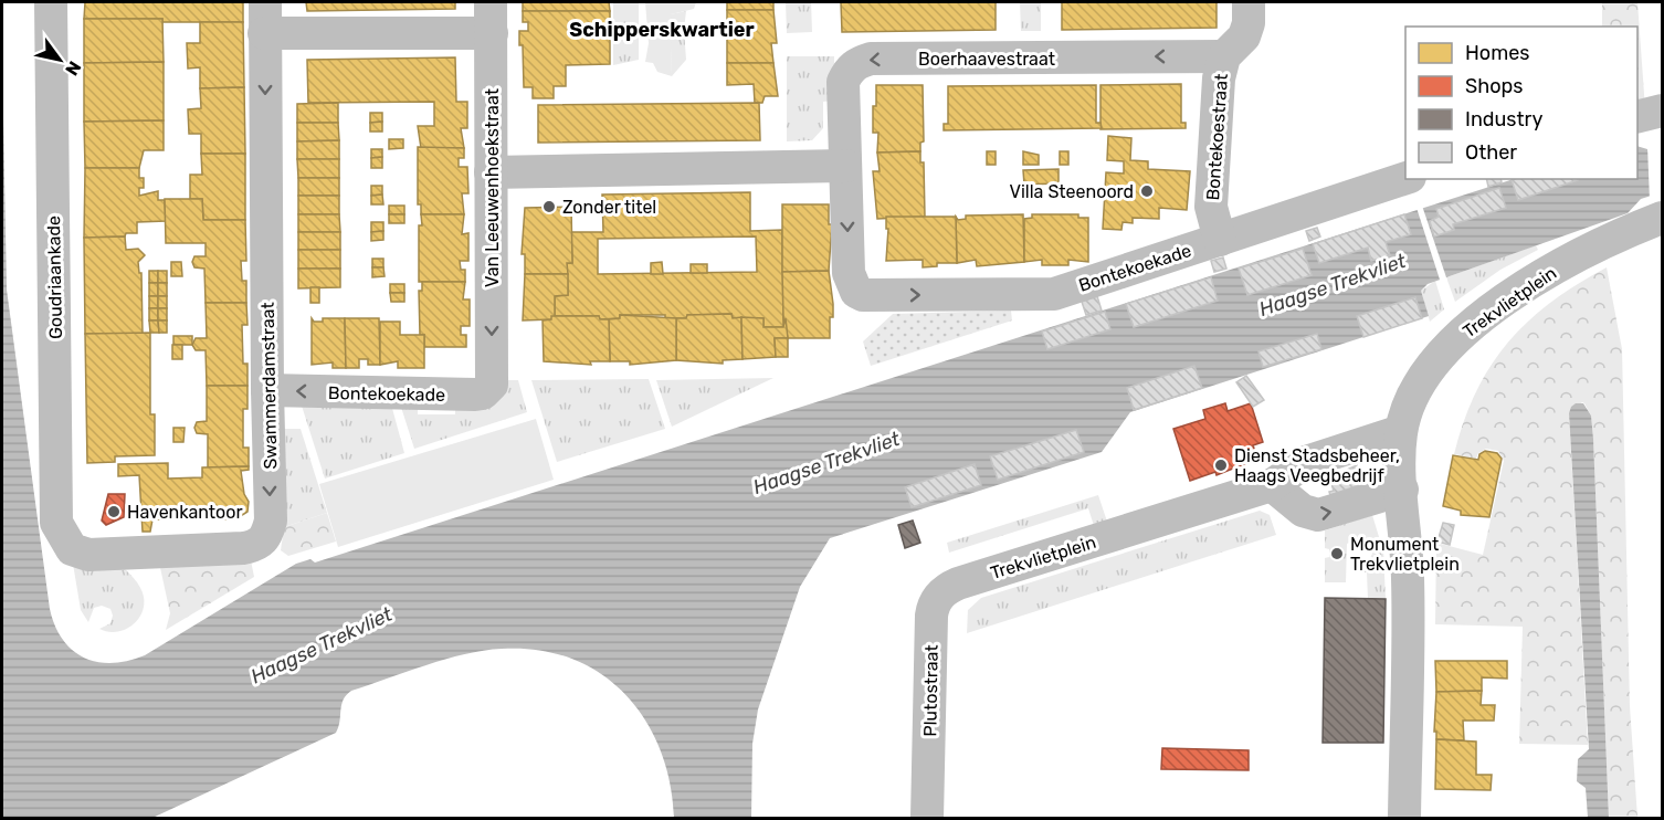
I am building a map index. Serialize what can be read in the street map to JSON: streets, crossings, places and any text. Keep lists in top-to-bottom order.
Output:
{
  "streets": {
    "street": [
      "Boerhaavestraat",
      "Bontekoestraat",
      "Van Leeuwenhoekstraat",
      "Bontekoekade",
      "Goudriaankade",
      "Trekvlietplein",
      "Swammerdamstraat",
      "Plutostraat"
    ]
  },
  "crossings": [
    ["Boerhaavestraat", "Bontekoestraat"],
    ["Boerhaavestraat", "Bontekoekade"],
    ["Bontekoestraat", "Bontekoekade"],
    ["Van Leeuwenhoekstraat", "Bontekoekade"],
    ["Van Leeuwenhoekstraat", "Swammerdamstraat"],
    ["Bontekoekade", "Swammerdamstraat"],
    ["Goudriaankade", "Swammerdamstraat"],
    ["Trekvlietplein", "Plutostraat"]
  ],
  "one_way": ["Van Leeuwenhoekstraat"],
  "districts": ["Schipperskwartier"],
  "water": ["Haagse Trekvliet"],
  "places": [
    "Villa Steenoord",
    "Zonder titel",
    "Dienst Stadsbeheer, Haags Veegbedrijf",
    "Havenkantoor",
    "Monument Trekvlietplein"
  ],
  "legend": [
    "Homes",
    "Shops",
    "Industry",
    "Other"
  ],
  "north": "bottom right"
}
